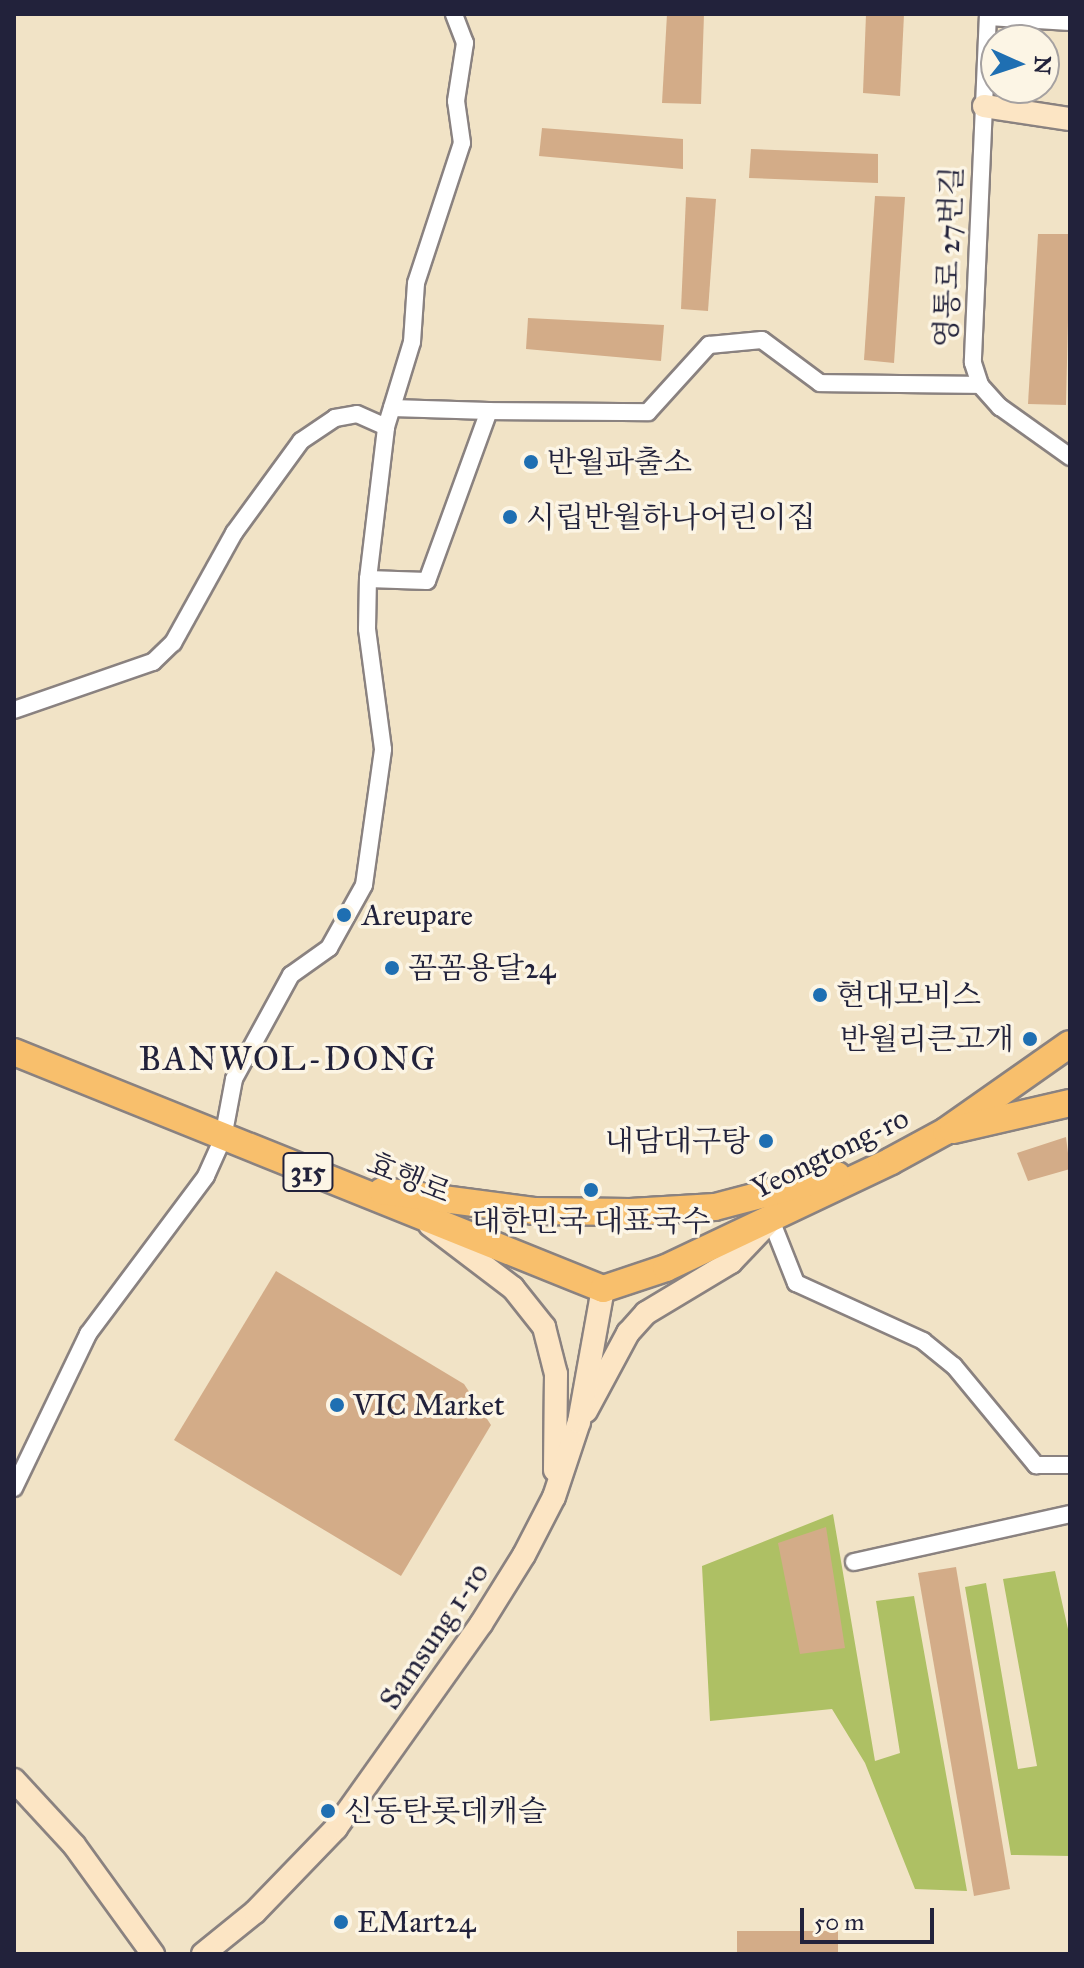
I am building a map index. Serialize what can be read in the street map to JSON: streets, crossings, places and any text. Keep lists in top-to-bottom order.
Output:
{
  "streets": {
    "main road": [
      "Yeongtong-ro",
      "315",
      "효행로",
      "Samsung 1-ro"
    ],
    "street": ["영통로 27번길"]
  },
  "crossings": [
    ["Yeongtong-ro", "315"],
    ["Yeongtong-ro", "효행로"],
    ["Yeongtong-ro", "Samsung 1-ro"],
    ["315", "효행로"],
    ["효행로", "Samsung 1-ro"]
  ],
  "districts": ["BANWOL-DONG"],
  "places": [
    "반월파출소",
    "시립반월하나어린이집",
    "Areupare",
    "꼼꼼용달24",
    "현대모비스",
    "반월리큰고개",
    "내담대구탕",
    "대한민국 대표국수",
    "VIC Market",
    "신동탄롯데캐슬",
    "EMart24"
  ],
  "scale_bar": "50 m",
  "north": "right"
}
